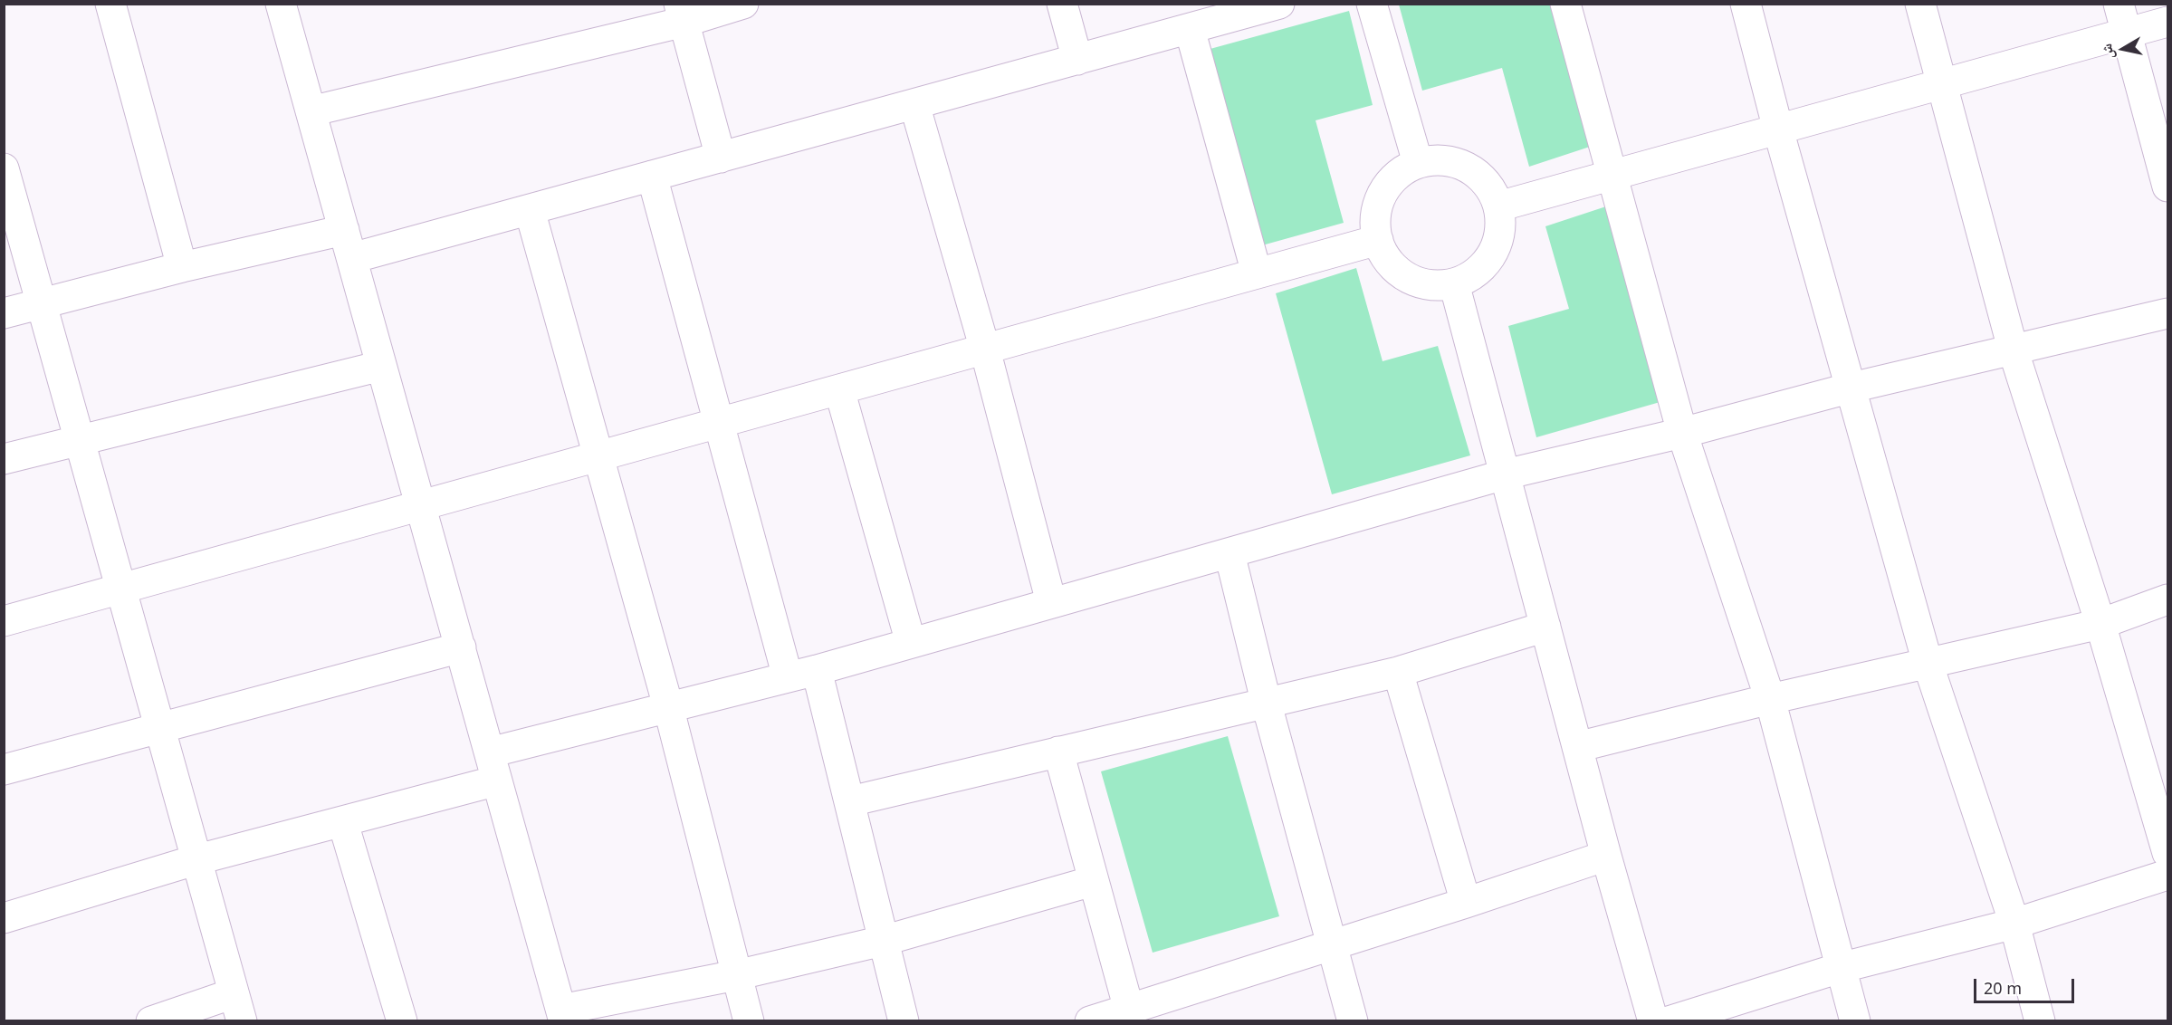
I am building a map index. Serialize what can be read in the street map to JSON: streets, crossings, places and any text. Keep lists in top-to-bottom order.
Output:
{
  "scale_bar": "20 m",
  "north": "left"
}
